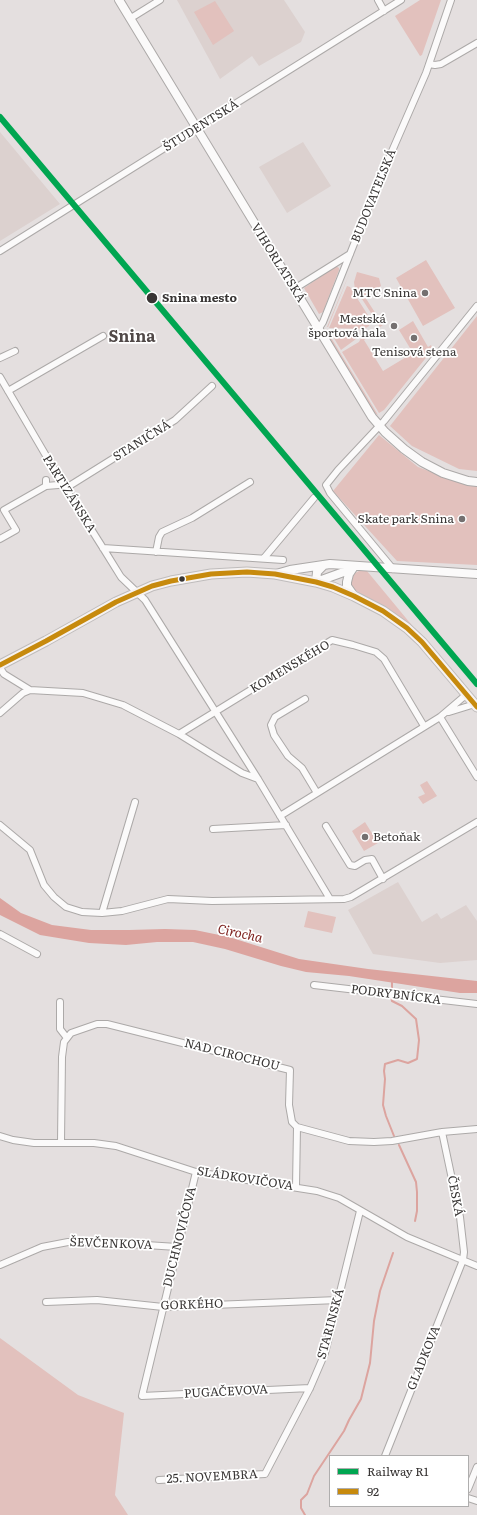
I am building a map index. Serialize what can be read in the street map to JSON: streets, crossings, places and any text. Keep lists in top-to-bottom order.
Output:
{
  "streets": {
    "main road": ["VIHORLATSKÁ"],
    "street": [
      "ŠTUDENTSKÁ",
      "BUDOVATEĽSKÁ",
      "STANIČNÁ",
      "PARTIZÁNSKA",
      "KOMENSKÉHO",
      "PODRYBNÍCKA",
      "NAD CIROCHOU",
      "SLÁDKOVIČOVA",
      "ČESKÁ",
      "DUCHNOVIČOVA",
      "ŠEVČENKOVA",
      "GORKÉHO",
      "STARINSKÁ",
      "GLADKOVA",
      "PUGAČEVOVA",
      "25. NOVEMBRA"
    ]
  },
  "crossings": [
    ["ŠTUDENTSKÁ", "VIHORLATSKÁ"],
    ["BUDOVATEĽSKÁ", "VIHORLATSKÁ"],
    ["STANIČNÁ", "PARTIZÁNSKA"],
    ["SLÁDKOVIČOVA", "ČESKÁ"],
    ["SLÁDKOVIČOVA", "DUCHNOVIČOVA"],
    ["SLÁDKOVIČOVA", "STARINSKÁ"],
    ["SLÁDKOVIČOVA", "GLADKOVA"],
    ["ČESKÁ", "GLADKOVA"],
    ["DUCHNOVIČOVA", "ŠEVČENKOVA"],
    ["DUCHNOVIČOVA", "GORKÉHO"],
    ["DUCHNOVIČOVA", "PUGAČEVOVA"],
    ["GORKÉHO", "STARINSKÁ"],
    ["STARINSKÁ", "PUGAČEVOVA"],
    ["STARINSKÁ", "25. NOVEMBRA"]
  ],
  "districts": ["Snina"],
  "water": ["Cirocha"],
  "places": [
    "MTC Snina",
    "Snina mesto",
    "Mestská športová hala",
    "Tenisová stena",
    "Skate park Snina",
    "Betoňak"
  ],
  "lines": ["rail line R1", "transit line 92"],
  "legend": ["Railway R1", "92"]
}
